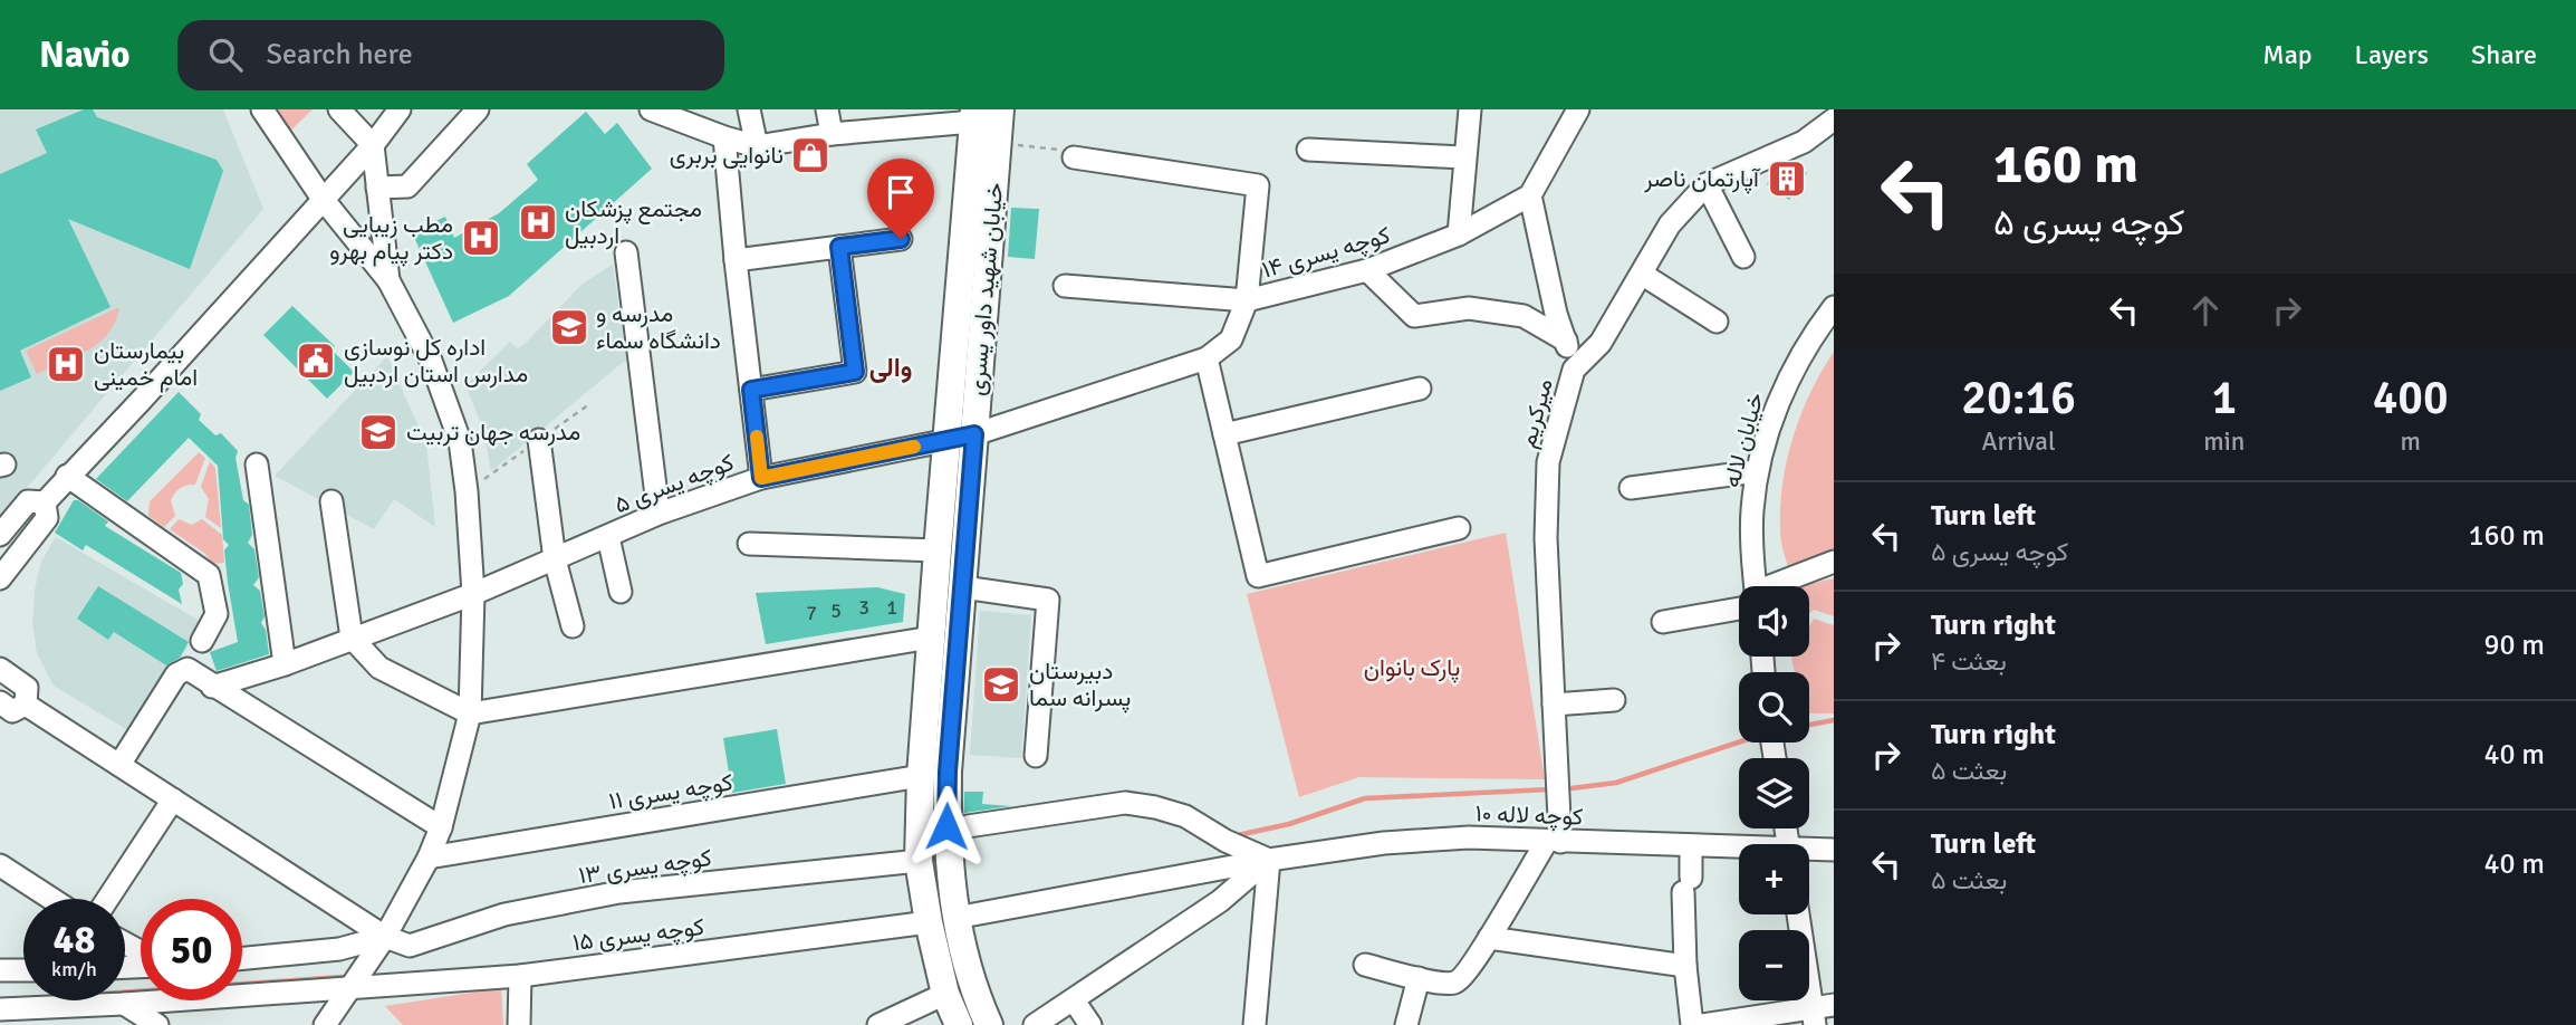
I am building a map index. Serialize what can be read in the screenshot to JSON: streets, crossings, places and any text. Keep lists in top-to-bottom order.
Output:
{
  "streets": {
    "main road": ["خیابان شهید داور یسری"],
    "street": [
      "کوچه یسری ۱۴",
      "میرکریم",
      "خیابان لاله",
      "کوچه یسری ۵",
      "کوچه یسری ۱۱",
      "کوچه لاله ۱۰",
      "کوچه یسری ۱۳",
      "کوچه یسری ۱۵"
    ]
  },
  "crossings": [
    ["کوچه یسری ۱۴", "خیابان شهید داور یسری"],
    ["کوچه یسری ۱۴", "کوچه یسری ۵"],
    ["خیابان شهید داور یسری", "کوچه یسری ۵"],
    ["خیابان شهید داور یسری", "کوچه یسری ۱۱"],
    ["خیابان شهید داور یسری", "کوچه لاله ۱۰"],
    ["خیابان شهید داور یسری", "کوچه یسری ۱۳"],
    ["خیابان شهید داور یسری", "کوچه یسری ۱۵"],
    ["میرکریم", "کوچه لاله ۱۰"],
    ["کوچه لاله ۱۰", "کوچه یسری ۱۵"]
  ],
  "districts": ["والی"],
  "parks": ["پارک بانوان"],
  "places": {
    "shop": ["نانوایی بربری"],
    "building": ["آپارتمان ناصر"],
    "hospital": ["مجتمع پزشکان اردبیل", "مطب زیبایی دکتر پیام بهرو", "بیمارستان امام خمینی"],
    "school or university": ["مدرسه و دانشگاه سماء", "مدرسه جهان تربیت", "دبیرستان پسرانه سما"],
    "public building": ["اداره کل نوسازی مدارس استان اردبیل"]
  },
  "house_numbers": [
    "3",
    "1",
    "5",
    "7"
  ],
  "page": {
    "header": "Navio",
    "search": "Search here",
    "nav": ["Map", "Layers", "Share"],
    "turn": ["160 m", "کوچه یسری ۵"],
    "eta": [
      "20:16",
      "Arrival",
      "1",
      "min",
      "400",
      "m"
    ],
    "list": [
      {
        "name": "Turn left",
        "note": "کوچه یسری ۵",
        "value": "160 m"
      },
      {
        "name": "Turn right",
        "note": "بعثت ۴",
        "value": "90 m"
      },
      {
        "name": "Turn right",
        "note": "بعثت ۵",
        "value": "40 m"
      },
      {
        "name": "Turn left",
        "note": "بعثت ۵",
        "value": "40 m"
      }
    ],
    "map_buttons": ["+", "−"],
    "speed": "48 km/h",
    "limit": "50"
  }
}
